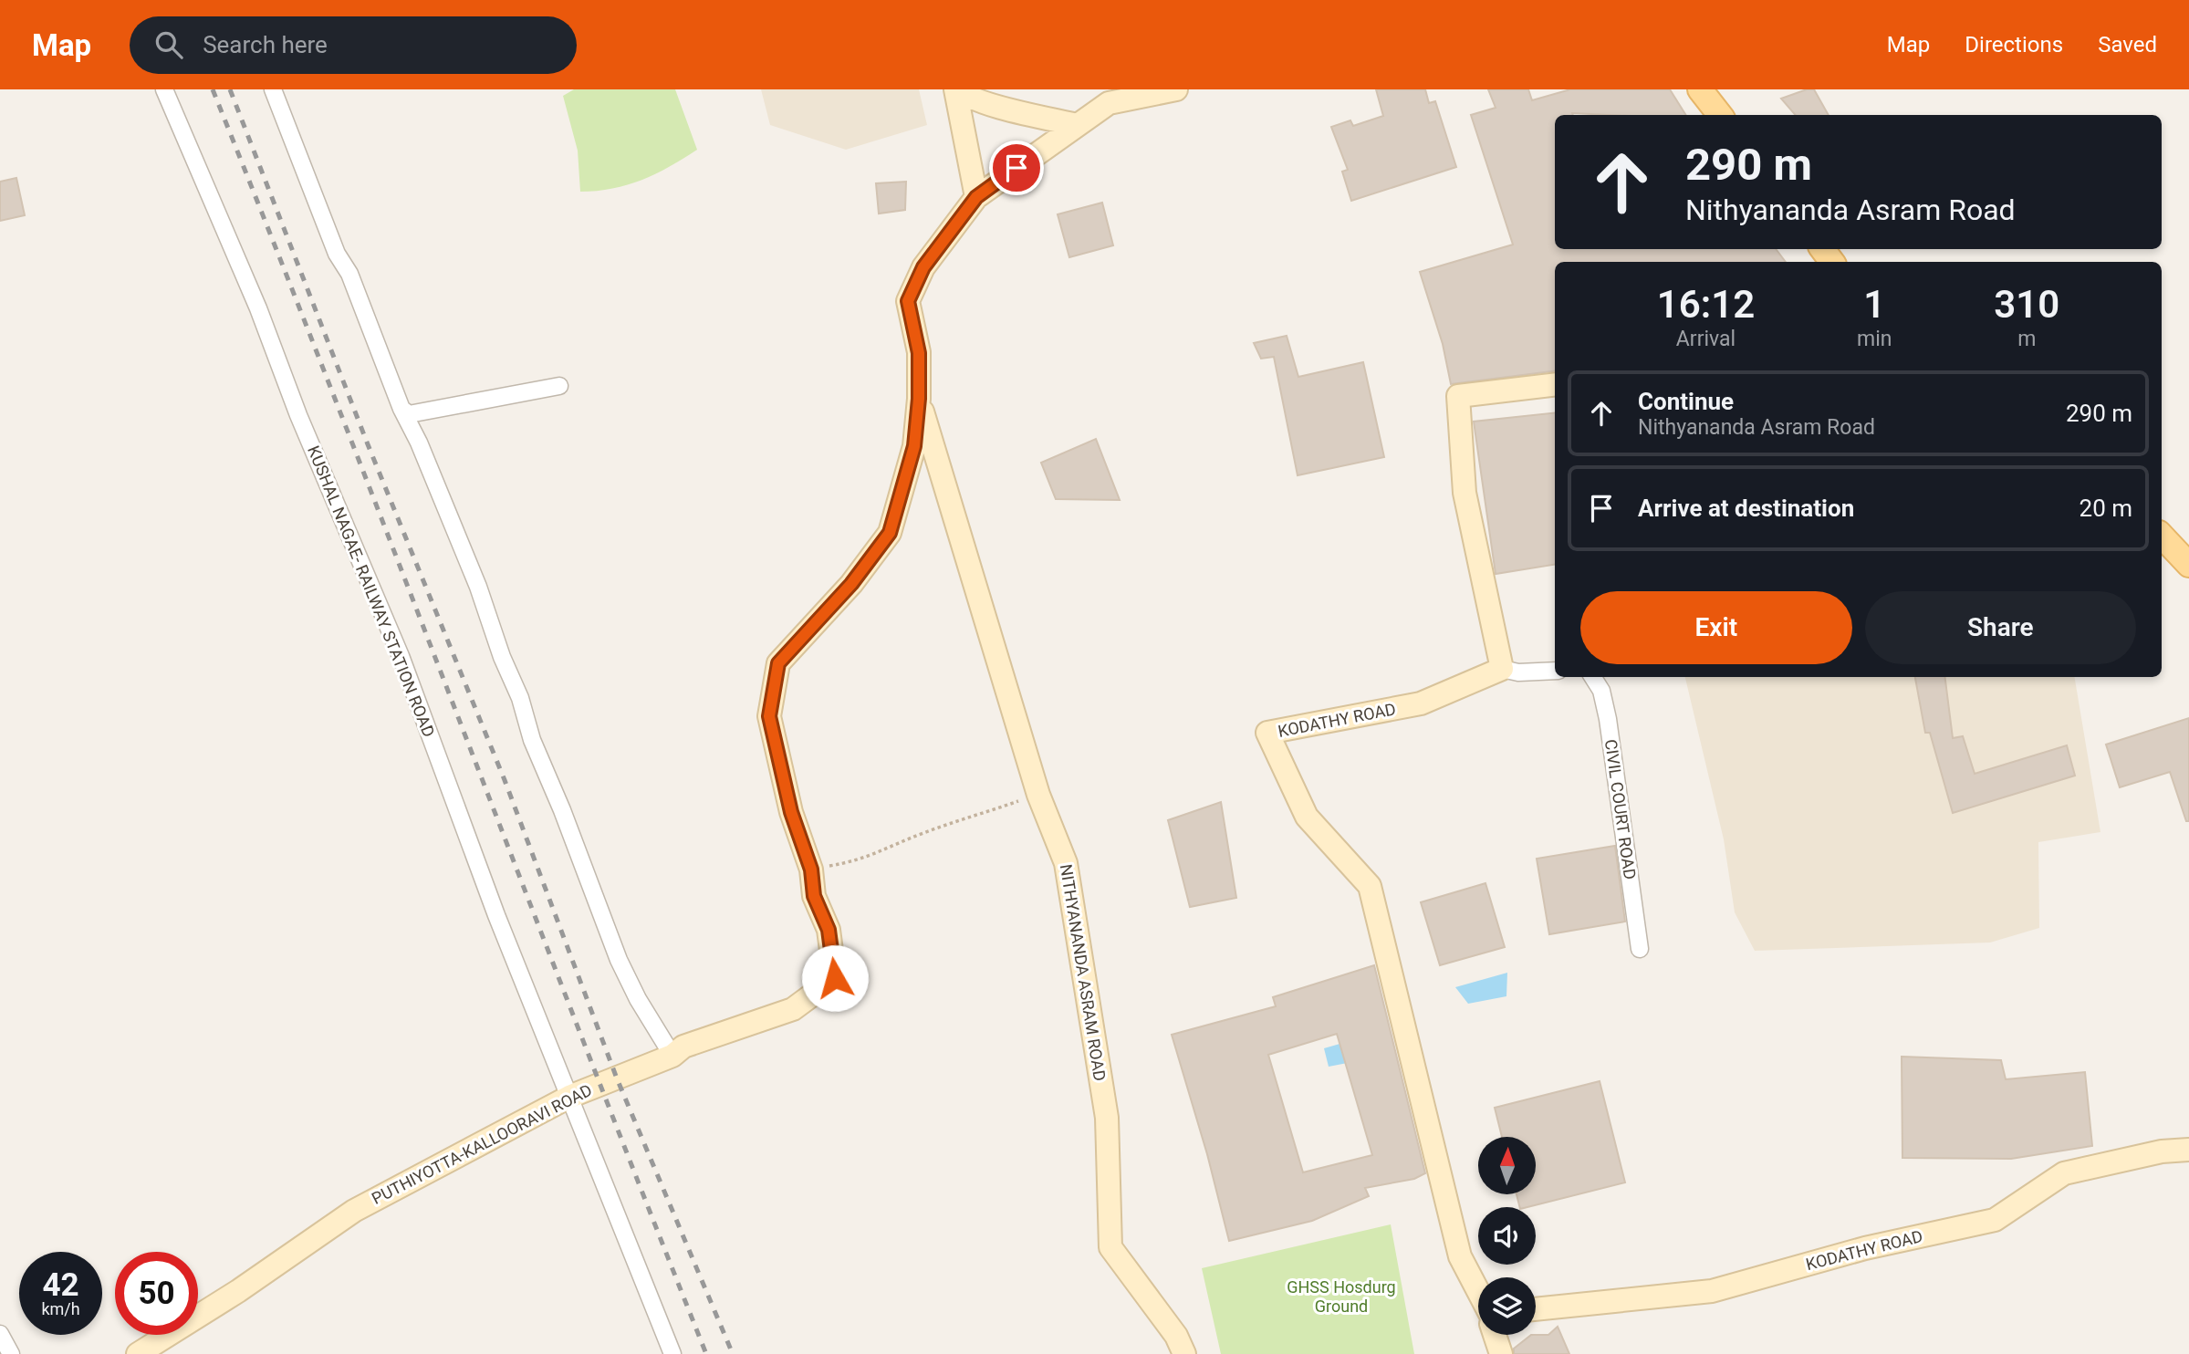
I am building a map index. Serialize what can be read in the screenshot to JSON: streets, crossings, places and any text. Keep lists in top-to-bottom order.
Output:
{
  "streets": {
    "street": [
      "KUSHAL NAGAE- RAILWAY STATION ROAD",
      "KODATHY ROAD",
      "CIVIL COURT ROAD",
      "NITHYANANDA ASRAM ROAD",
      "PUTHIYOTTA-KALLOORAVI ROAD"
    ]
  },
  "crossings": [
    ["KUSHAL NAGAE- RAILWAY STATION ROAD", "PUTHIYOTTA-KALLOORAVI ROAD"],
    ["NITHYANANDA ASRAM ROAD", "PUTHIYOTTA-KALLOORAVI ROAD"]
  ],
  "parks": ["GHSS Hosdurg Ground"],
  "north": "top",
  "page": {
    "header": "Map",
    "search": "Search here",
    "nav": ["Map", "Directions", "Saved"],
    "turn": ["290 m", "Nithyananda Asram Road"],
    "eta": [
      "16:12",
      "Arrival",
      "1",
      "min",
      "310",
      "m"
    ],
    "list": [
      {
        "name": "Continue",
        "note": "Nithyananda Asram Road",
        "value": "290 m"
      },
      {
        "name": "Arrive at destination",
        "value": "20 m"
      }
    ],
    "buttons": ["Exit", "Share"],
    "speed": "42 km/h",
    "limit": "50"
  }
}
